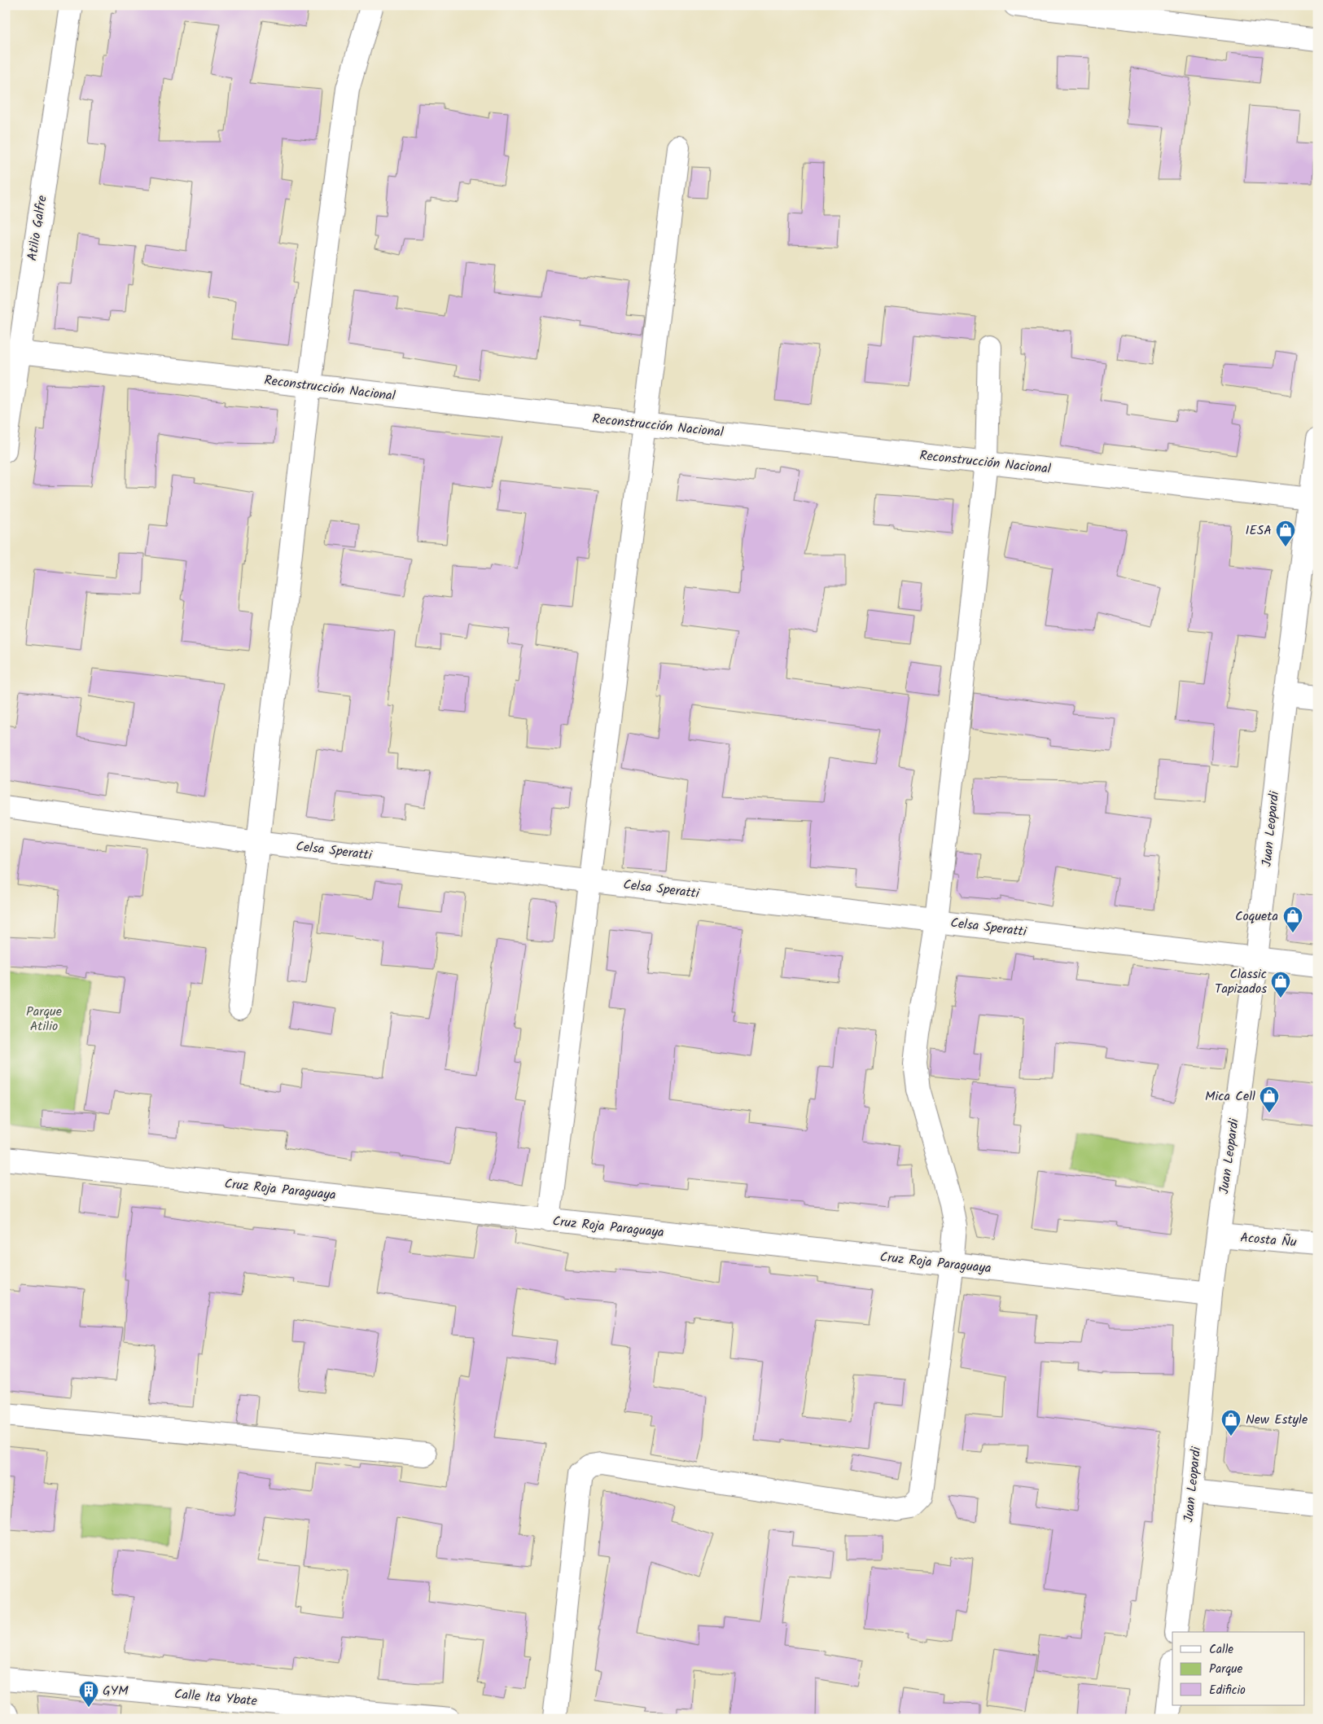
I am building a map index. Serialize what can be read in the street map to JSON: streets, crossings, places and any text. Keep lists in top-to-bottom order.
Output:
{
  "streets": {
    "street": [
      "Atilio Galfre",
      "Reconstrucción Nacional",
      "Juan Leopardi",
      "Celsa Speratti",
      "Cruz Roja Paraguaya",
      "Acosta Ñu",
      "Calle Ita Ybate"
    ]
  },
  "crossings": [
    ["Atilio Galfre", "Reconstrucción Nacional"],
    ["Reconstrucción Nacional", "Juan Leopardi"],
    ["Juan Leopardi", "Celsa Speratti"],
    ["Juan Leopardi", "Cruz Roja Paraguaya"],
    ["Juan Leopardi", "Acosta Ñu"]
  ],
  "parks": ["Parque Atilio"],
  "places": {
    "shop": [
      "IESA",
      "Coqueta",
      "Classic Tapizados",
      "Mica Cell",
      "New Estyle"
    ],
    "building": ["GYM"]
  },
  "legend": ["Calle", "Parque", "Edificio"]
}
